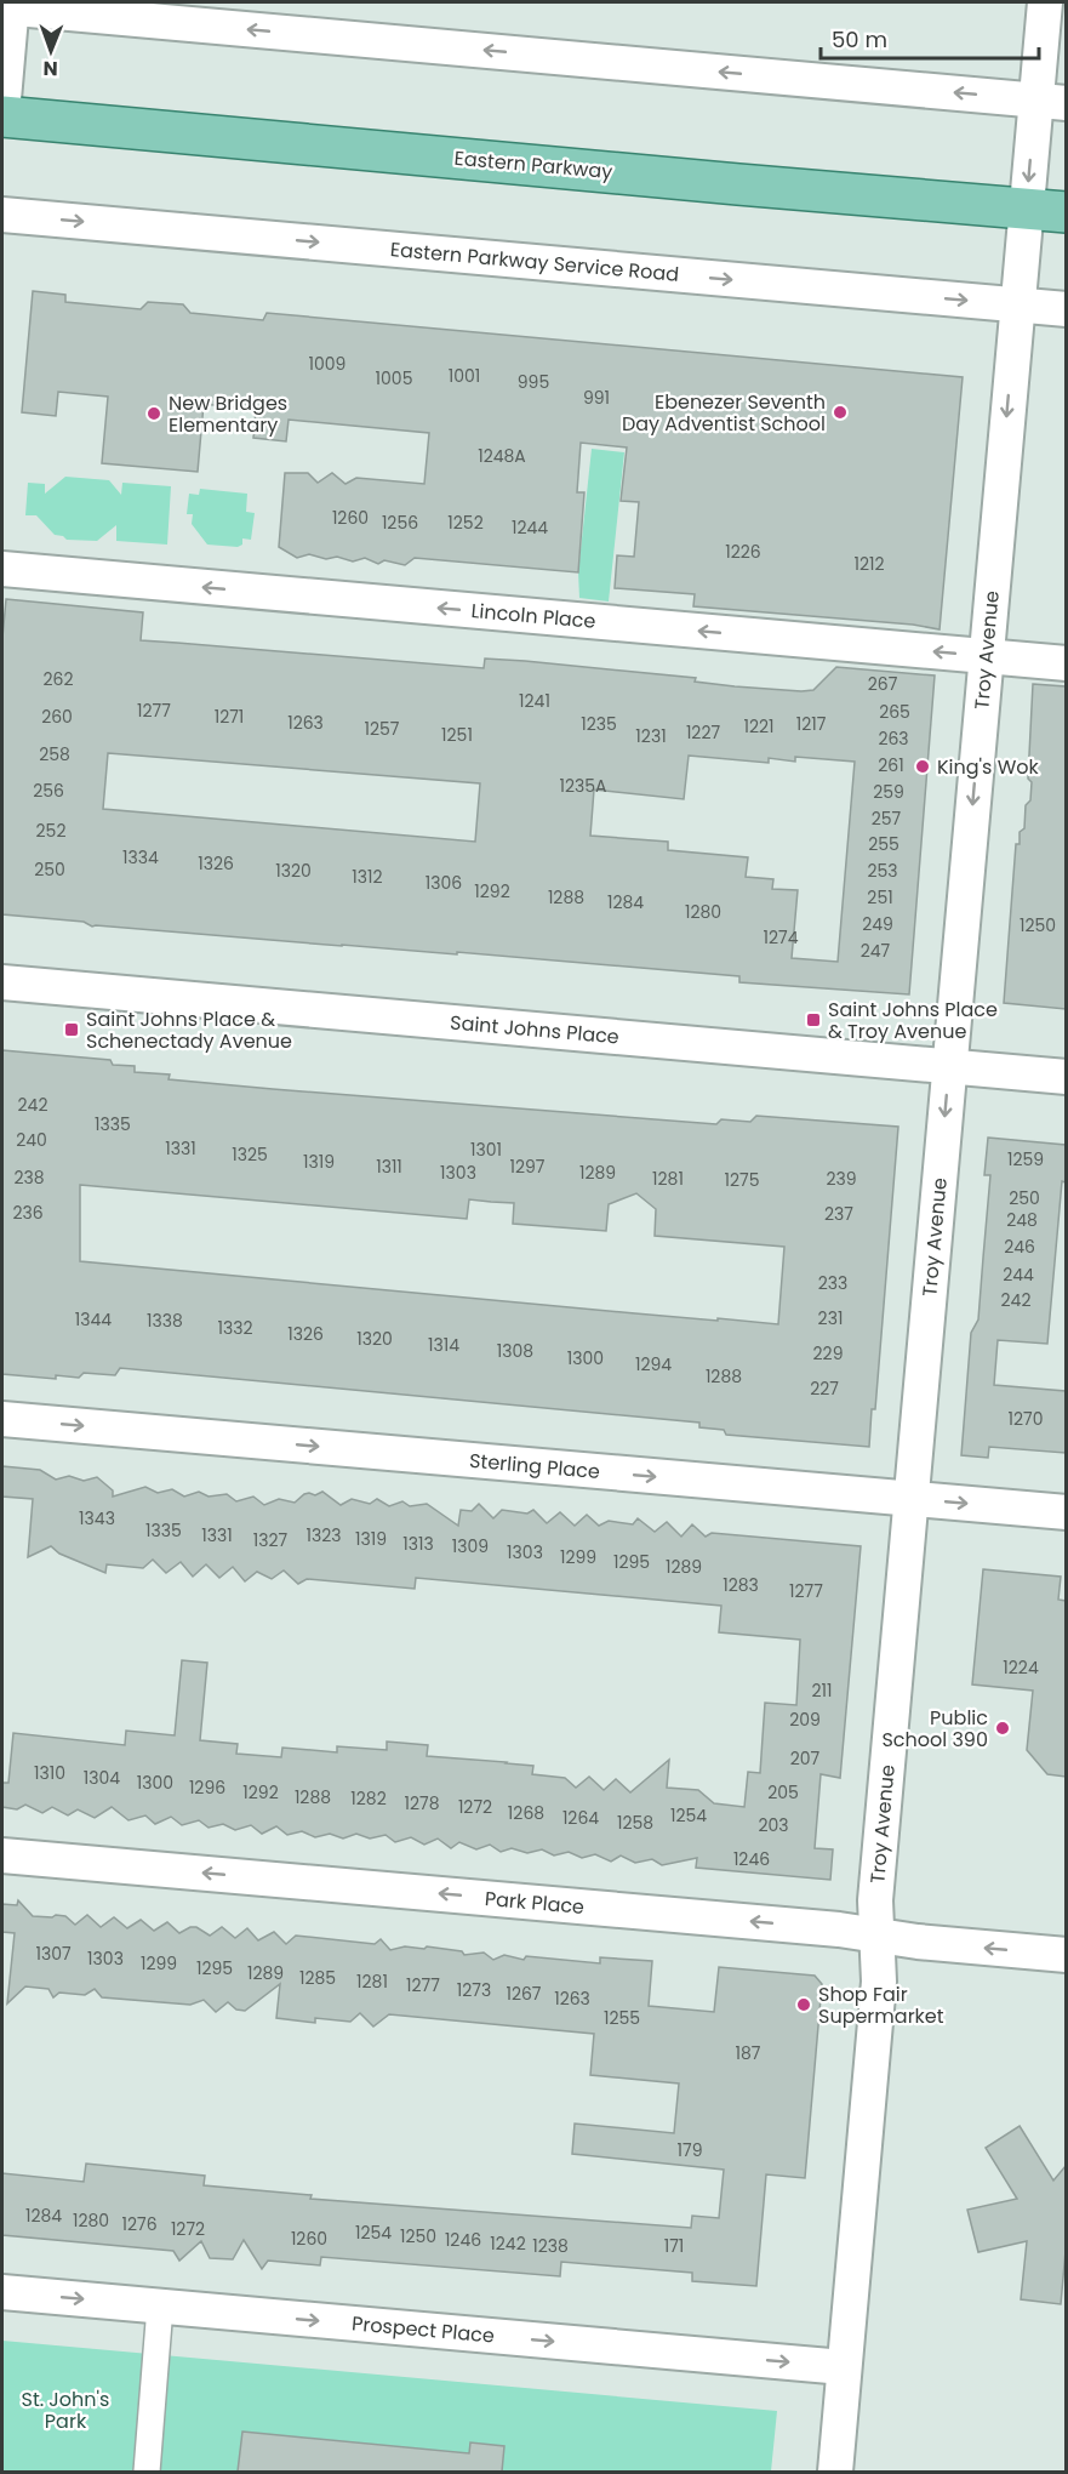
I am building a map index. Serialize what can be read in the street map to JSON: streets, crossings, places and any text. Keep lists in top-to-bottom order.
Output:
{
  "streets": {
    "main road": ["Eastern Parkway"],
    "street": [
      "Eastern Parkway Service Road",
      "Lincoln Place",
      "Troy Avenue",
      "Saint Johns Place",
      "Sterling Place",
      "Park Place",
      "Prospect Place"
    ]
  },
  "crossings": [
    ["Eastern Parkway", "Troy Avenue"],
    ["Eastern Parkway Service Road", "Troy Avenue"],
    ["Lincoln Place", "Troy Avenue"],
    ["Troy Avenue", "Saint Johns Place"],
    ["Troy Avenue", "Sterling Place"],
    ["Troy Avenue", "Park Place"],
    ["Troy Avenue", "Prospect Place"]
  ],
  "one_way": [
    "Lincoln Place",
    "Troy Avenue",
    "Sterling Place",
    "Park Place",
    "Prospect Place"
  ],
  "parks": ["St. John's Park"],
  "places": {
    "other": [
      "Ebenezer Seventh Day Adventist School",
      "New Bridges Elementary",
      "King's Wok",
      "Public School 390",
      "Shop Fair Supermarket"
    ],
    "transit": ["Saint Johns Place & Troy Avenue", "Saint Johns Place & Schenectady Avenue"]
  },
  "house_numbers": [
    "1009",
    "1001",
    "1005",
    "995",
    "991",
    "1248A",
    "1260",
    "1256",
    "1252",
    "1244",
    "1226",
    "1212",
    "262",
    "267",
    "1241",
    "1277",
    "265",
    "260",
    "1271",
    "1263",
    "1235",
    "1217",
    "1221",
    "1257",
    "1227",
    "1251",
    "1231",
    "263",
    "258",
    "261",
    "1235A",
    "256",
    "259",
    "257",
    "252",
    "255",
    "1334",
    "1326",
    "250",
    "1320",
    "253",
    "1312",
    "1306",
    "1292",
    "1288",
    "251",
    "1284",
    "1280",
    "249",
    "1250",
    "1274",
    "247",
    "242",
    "1335",
    "240",
    "1331",
    "1301",
    "1325",
    "1259",
    "1319",
    "1311",
    "1297",
    "1303",
    "1289",
    "238",
    "1281",
    "239",
    "1275",
    "250",
    "236",
    "237",
    "248",
    "246",
    "244",
    "233",
    "242",
    "231",
    "1344",
    "1338",
    "1332",
    "1326",
    "1320",
    "1314",
    "1308",
    "229",
    "1300",
    "1294",
    "1288",
    "227",
    "1270",
    "1343",
    "1335",
    "1331",
    "1323",
    "1319",
    "1327",
    "1313",
    "1309",
    "1303",
    "1299",
    "1295",
    "1289",
    "1283",
    "1277",
    "1224",
    "211",
    "209",
    "207",
    "1310",
    "1304",
    "1300",
    "1296",
    "1292",
    "205",
    "1288",
    "1282",
    "1278",
    "1272",
    "1268",
    "1254",
    "1264",
    "1258",
    "203",
    "1246",
    "1307",
    "1303",
    "1299",
    "1295",
    "1289",
    "1285",
    "1281",
    "1277",
    "1273",
    "1267",
    "1263",
    "1255",
    "187",
    "179",
    "1284",
    "1280",
    "1276",
    "1272",
    "1254",
    "1250",
    "1260",
    "1246",
    "1242",
    "1238",
    "171"
  ],
  "scale_bar": "50 m",
  "north": "bottom"
}
